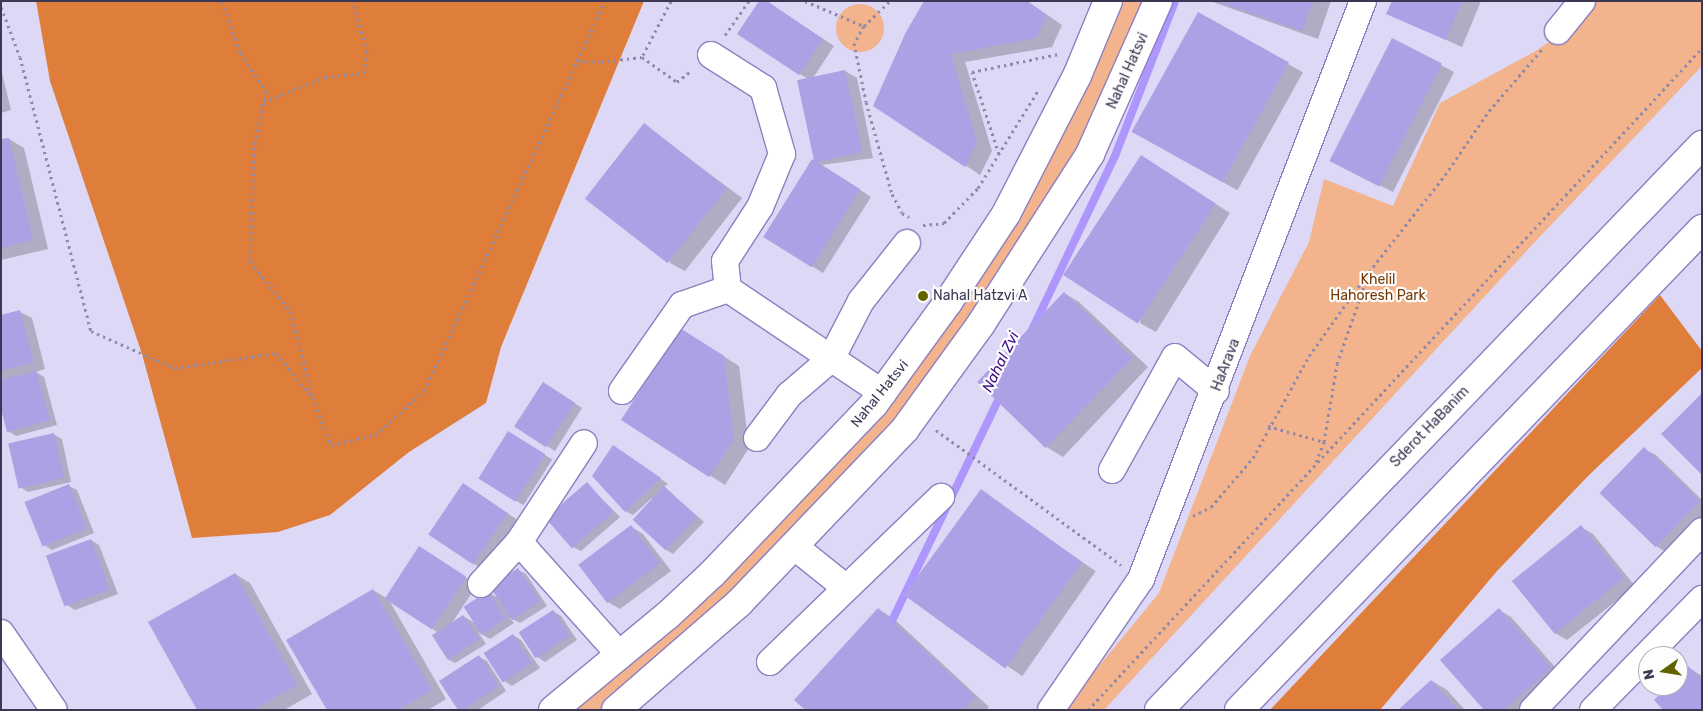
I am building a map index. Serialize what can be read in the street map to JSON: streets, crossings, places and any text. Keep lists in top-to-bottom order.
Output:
{
  "streets": {
    "street": ["Nahal Hatsvi", "HaArava", "Sderot HaBanim"]
  },
  "water": ["Nahal Zvi"],
  "parks": ["Khelil Hahoresh Park"],
  "places": ["Nahal Hatzvi A"],
  "north": "left"
}
